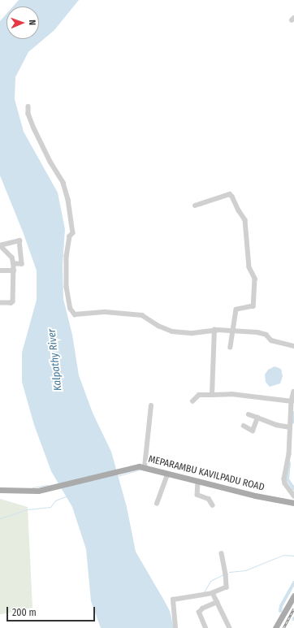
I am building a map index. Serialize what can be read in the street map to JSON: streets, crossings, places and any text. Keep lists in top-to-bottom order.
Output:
{
  "streets": {
    "main road": ["MEPARAMBU KAVILPADU ROAD"]
  },
  "water": ["Kalpathy River"],
  "scale_bar": "200 m",
  "north": "right"
}
